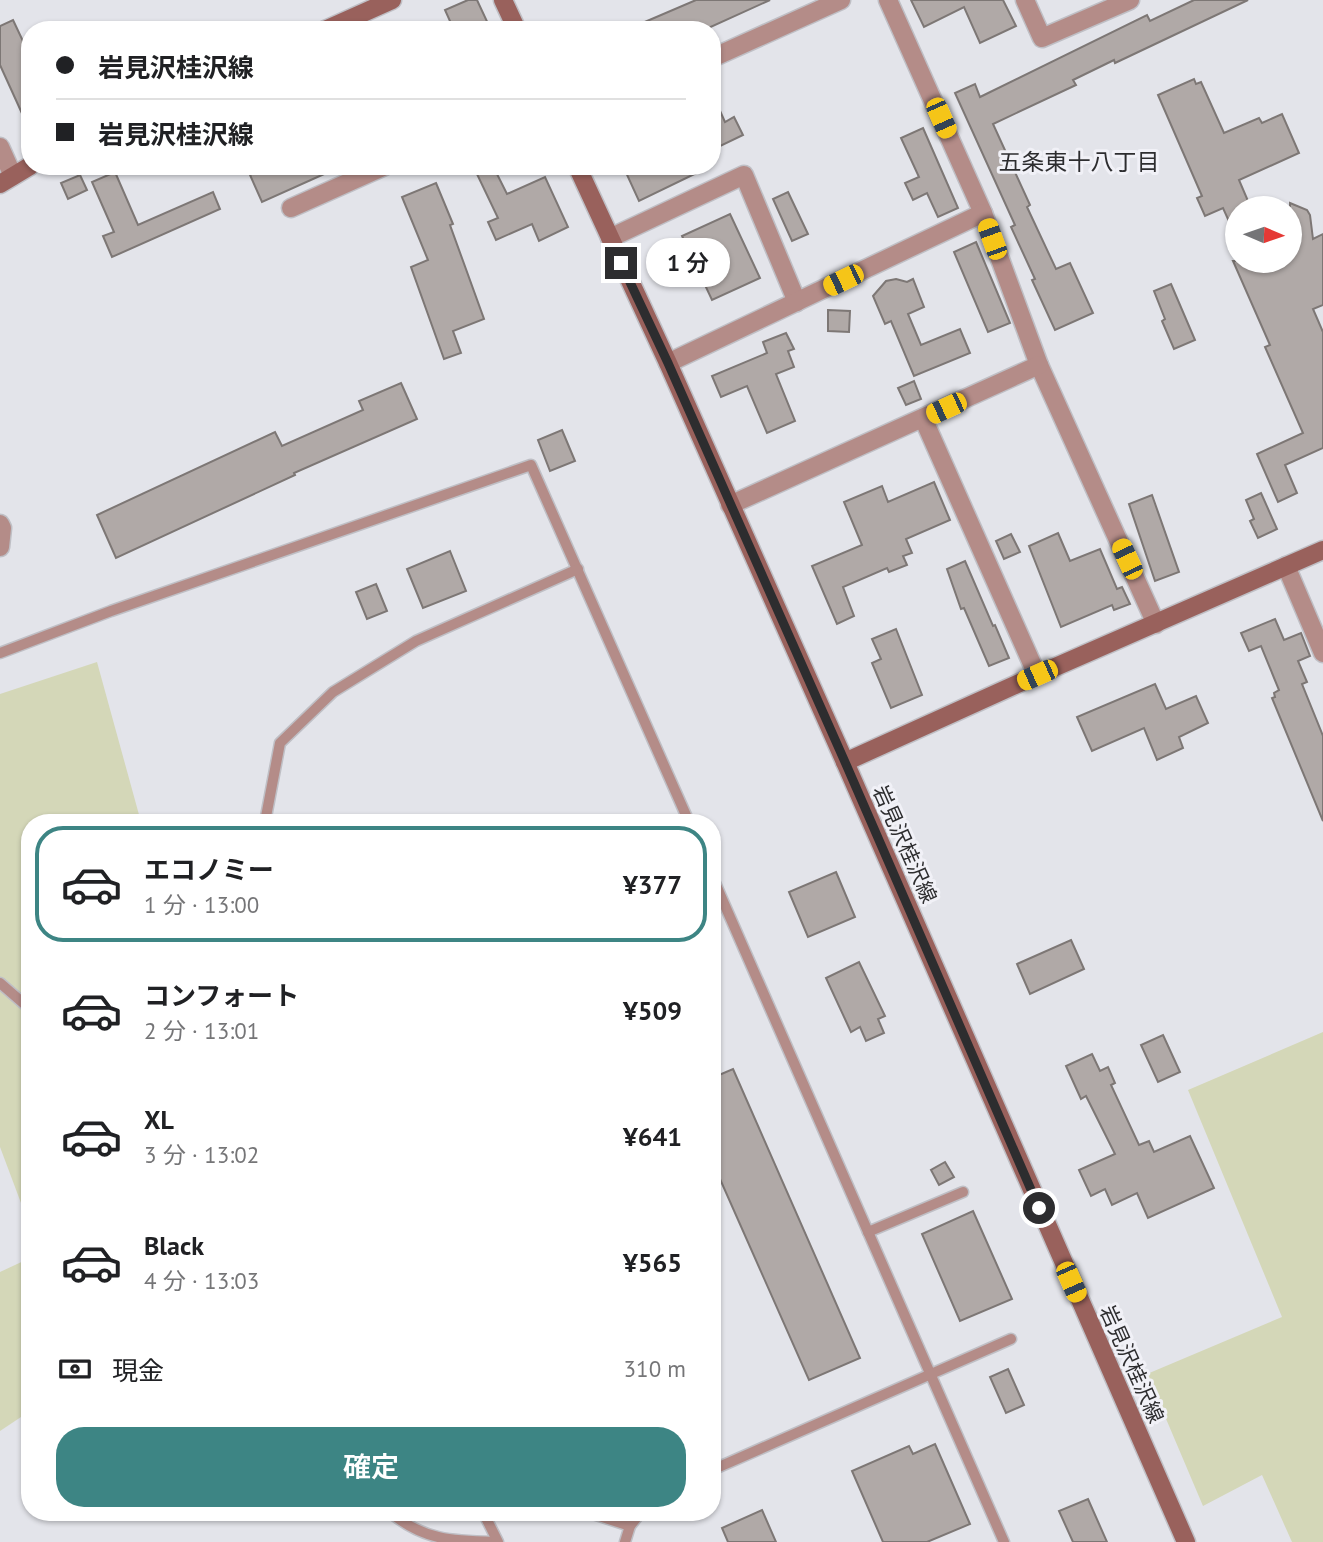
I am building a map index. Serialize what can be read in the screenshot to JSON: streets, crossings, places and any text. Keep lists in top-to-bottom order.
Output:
{
  "streets": {
    "main road": ["岩見沢桂沢線"]
  },
  "districts": ["五条東十八丁目"],
  "north": "right",
  "page": {
    "banner": ["岩見沢桂沢線", "岩見沢桂沢線"],
    "bubble": "1 分",
    "list": [
      {
        "name": "エコノミー",
        "note": "1 分 · 13:00",
        "value": "¥377"
      },
      {
        "name": "コンフォート",
        "note": "2 分 · 13:01",
        "value": "¥509"
      },
      {
        "name": "XL",
        "note": "3 分 · 13:02",
        "value": "¥641"
      },
      {
        "name": "Black",
        "note": "4 分 · 13:03",
        "value": "¥565"
      }
    ],
    "pay": ["現金", "310 m"],
    "buttons": "確定"
  }
}
